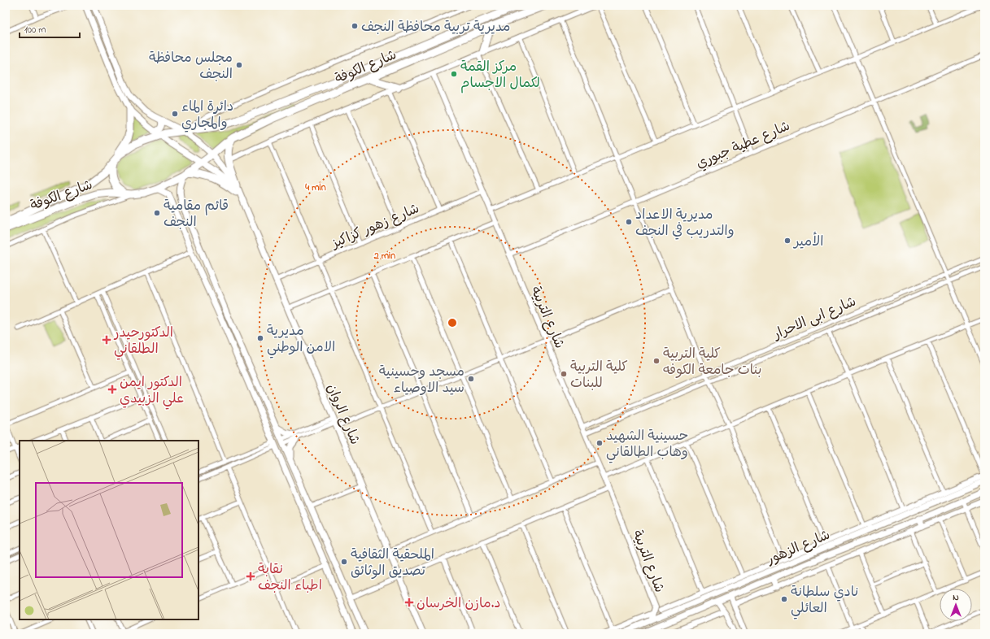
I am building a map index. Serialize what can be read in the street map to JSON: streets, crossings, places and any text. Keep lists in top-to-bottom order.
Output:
{
  "streets": {
    "highway": ["شارع الكوفة"],
    "main road": ["شارع الروان", "شارع الزهور"],
    "street": [
      "شارع عطية جبوري",
      "شارع زهور كزاكيز",
      "شارع التربية",
      "شارع ابی الاحرار"
    ]
  },
  "crossings": [
    ["شارع الكوفة", "شارع الروان"],
    ["شارع عطية جبوري", "شارع التربية"],
    ["شارع زهور كزاكيز", "شارع التربية"],
    ["شارع زهور كزاكيز", "شارع الروان"],
    ["شارع التربية", "شارع ابی الاحرار"],
    ["شارع التربية", "شارع الزهور"]
  ],
  "places": {
    "other": [
      "مديرية تربية محافظة النجف",
      "مجلس محافظة النجف",
      "مركز القمة لكمال الاجسام",
      "دائرة الماء والمجاري",
      "قائم مقامية النجف",
      "مديرية الاعداد والتدريب في النجف",
      "الأمير",
      "مديرية الامن الوطني",
      "كلية التربية بنات جامعة الكوفه",
      "كلية التربية للبنات",
      "مسجد وحسينية سيد الاوصياء",
      "حسينية الشهيد وهاب الطالقاني",
      "الملحقية الثقافية تصديق الوثائق",
      "نادي سلطانة العائلي"
    ],
    "health": [
      "الدكتورحيدر الطلقاني",
      "الدكتور ايمن علي الزبيدي",
      "نقابة اطباء النجف",
      "د.مازن الخرسان"
    ]
  },
  "scale_bar": "100 m",
  "north": "top",
  "rings": ["4 min", "2 min"]
}
